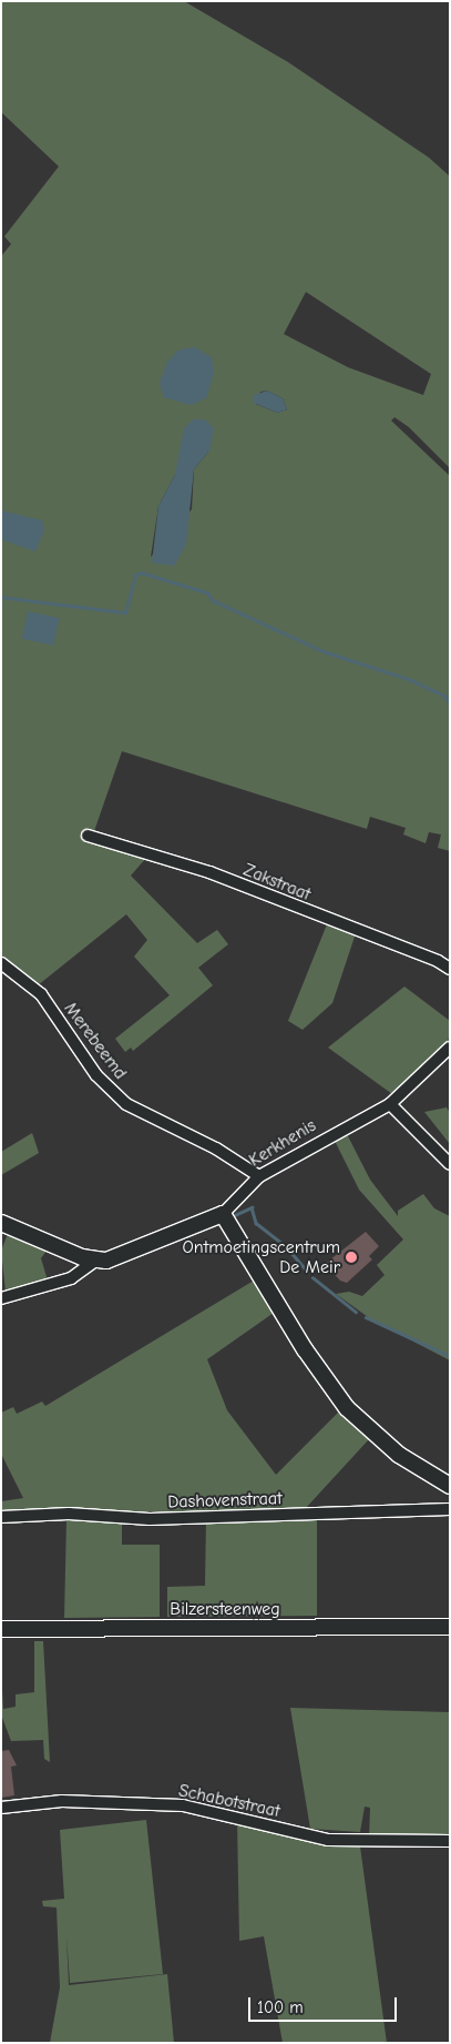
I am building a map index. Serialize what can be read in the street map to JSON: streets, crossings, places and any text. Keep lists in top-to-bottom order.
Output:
{
  "streets": {
    "street": [
      "Zakstraat",
      "Merebeemd",
      "Kerkhenis",
      "Dashovenstraat",
      "Bilzersteenweg",
      "Schabotstraat"
    ]
  },
  "crossings": [
    ["Merebeemd", "Kerkhenis"]
  ],
  "places": ["Ontmoetingscentrum De Meir"],
  "scale_bar": "100 m"
}
